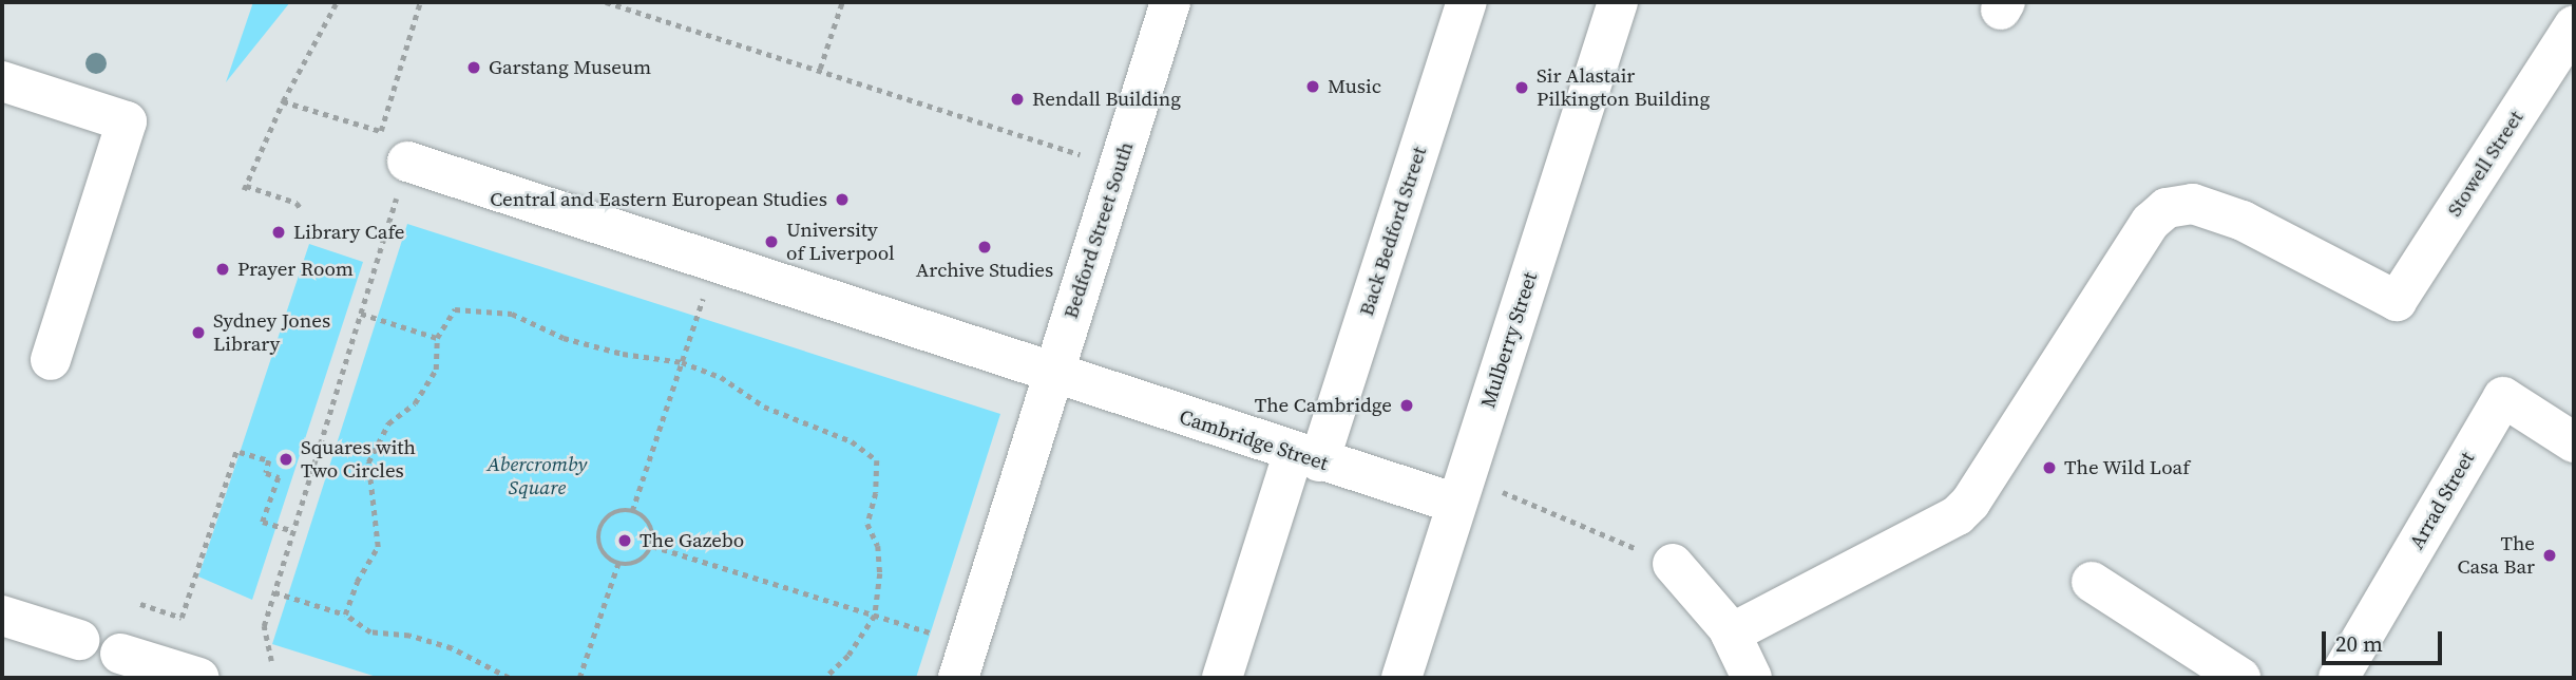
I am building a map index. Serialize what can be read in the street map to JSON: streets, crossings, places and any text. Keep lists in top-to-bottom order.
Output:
{
  "streets": {
    "street": [
      "Stowell Street",
      "Bedford Street South",
      "Back Bedford Street",
      "Mulberry Street",
      "Cambridge Street",
      "Arrad Street"
    ]
  },
  "crossings": [
    ["Bedford Street South", "Cambridge Street"],
    ["Back Bedford Street", "Cambridge Street"],
    ["Mulberry Street", "Cambridge Street"]
  ],
  "parks": ["Abercromby Square"],
  "places": [
    "Garstang Museum",
    "Music",
    "Sir Alastair Pilkington Building",
    "Rendall Building",
    "Central and Eastern European Studies",
    "Library Cafe",
    "University of Liverpool",
    "Archive Studies",
    "Prayer Room",
    "Sydney Jones Library",
    "The Cambridge",
    "Squares with Two Circles",
    "The Wild Loaf",
    "The Gazebo",
    "The Casa Bar"
  ],
  "scale_bar": "20 m"
}
